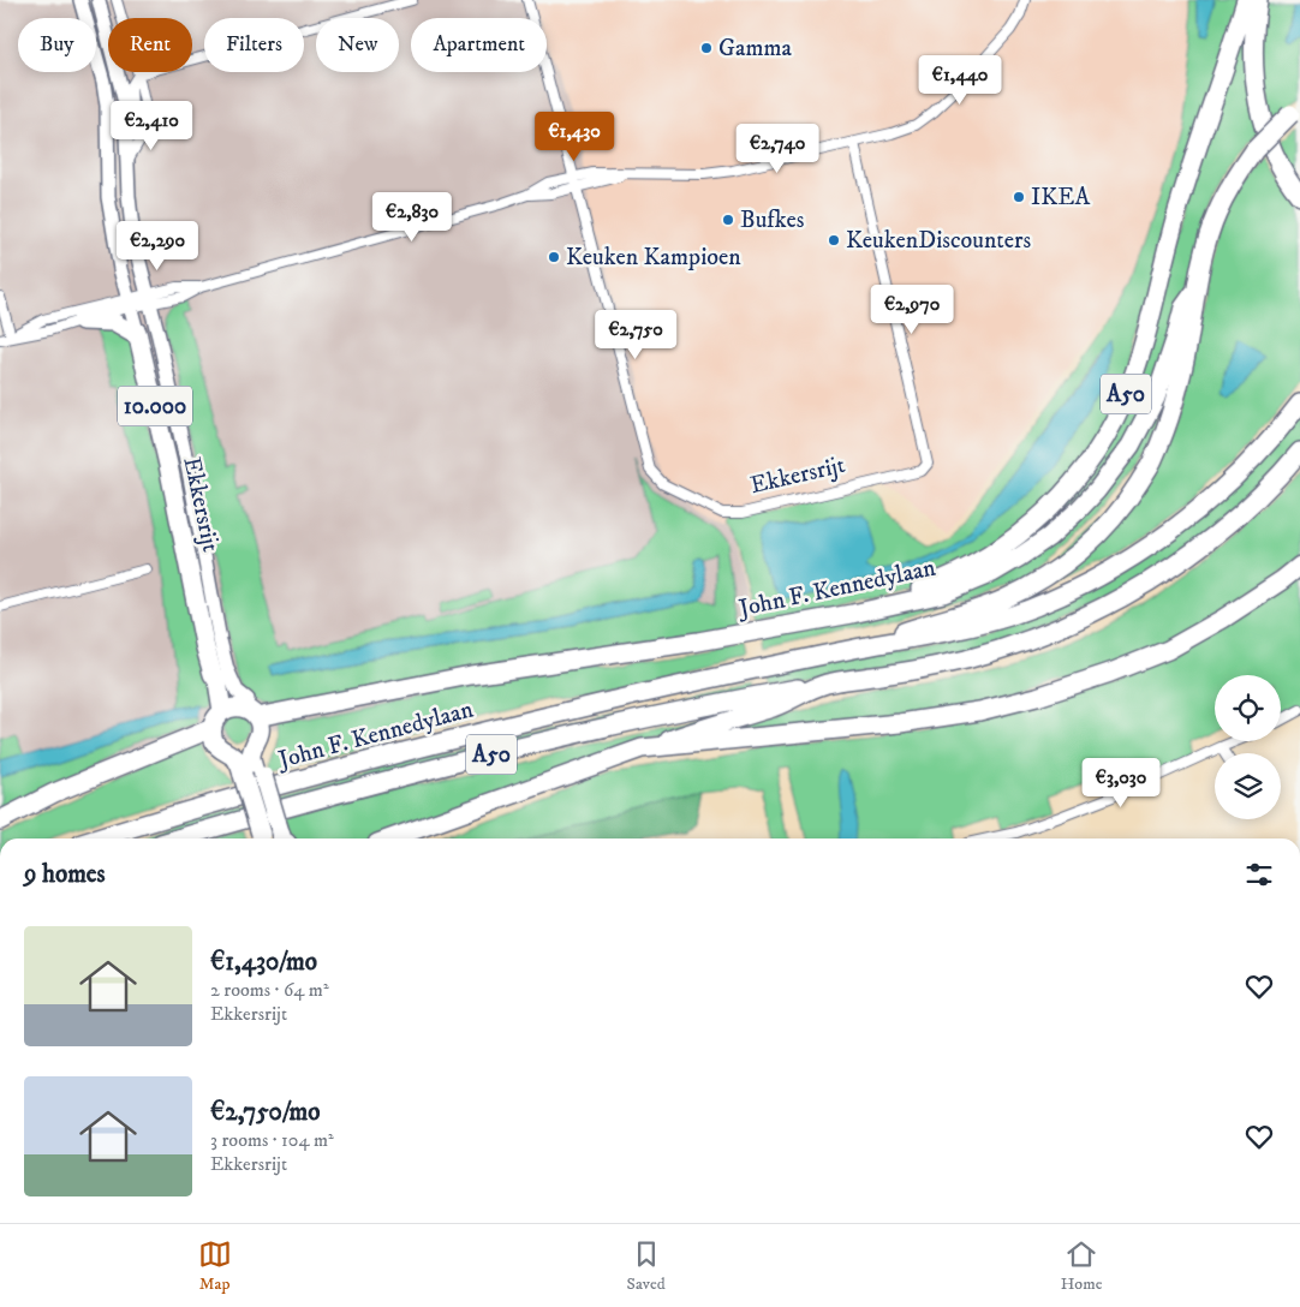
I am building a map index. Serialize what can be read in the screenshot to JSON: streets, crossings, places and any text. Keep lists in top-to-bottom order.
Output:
{
  "streets": {
    "highway": [
      "A50",
      "10.000",
      "Ekkersrijt",
      "John F. Kennedylaan"
    ]
  },
  "crossings": [
    ["A50", "John F. Kennedylaan"]
  ],
  "places": [
    "Gamma",
    "IKEA",
    "Bufkes",
    "KeukenDiscounters",
    "Keuken Kampioen"
  ],
  "page": {
    "chip": [
      "Buy",
      "Rent",
      "Filters",
      "New",
      "Apartment"
    ],
    "price": [
      "€1,440",
      "€2,410",
      "€1,430",
      "€2,740",
      "€2,830",
      "€2,290",
      "€2,970",
      "€2,750",
      "€3,030"
    ],
    "heading": "9 homes",
    "list": [
      {
        "name": "€1,430/mo",
        "note": "2 rooms · 64 m² · Ekkersrijt"
      },
      {
        "name": "€2,750/mo",
        "note": "3 rooms · 104 m² · Ekkersrijt"
      }
    ],
    "tabs": ["Map", "Saved", "Home"]
  }
}
